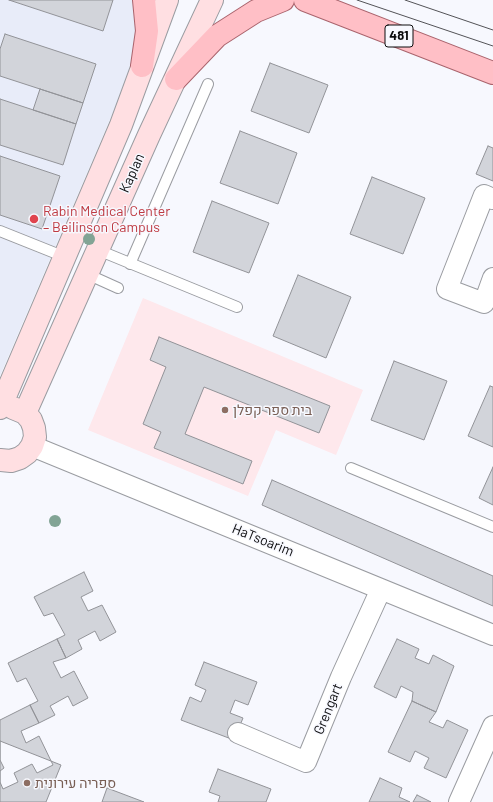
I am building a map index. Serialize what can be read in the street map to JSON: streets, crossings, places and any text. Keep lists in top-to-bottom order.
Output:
{
  "streets": {
    "main road": ["481"],
    "street": ["Kaplan", "HaTsoarim", "Grengart"]
  },
  "crossings": [
    ["HaTsoarim", "Grengart"]
  ],
  "places": ["Rabin Medical Center – Beilinson Campus", "בית ספר קפלן", "ספריה עירונית"]
}
